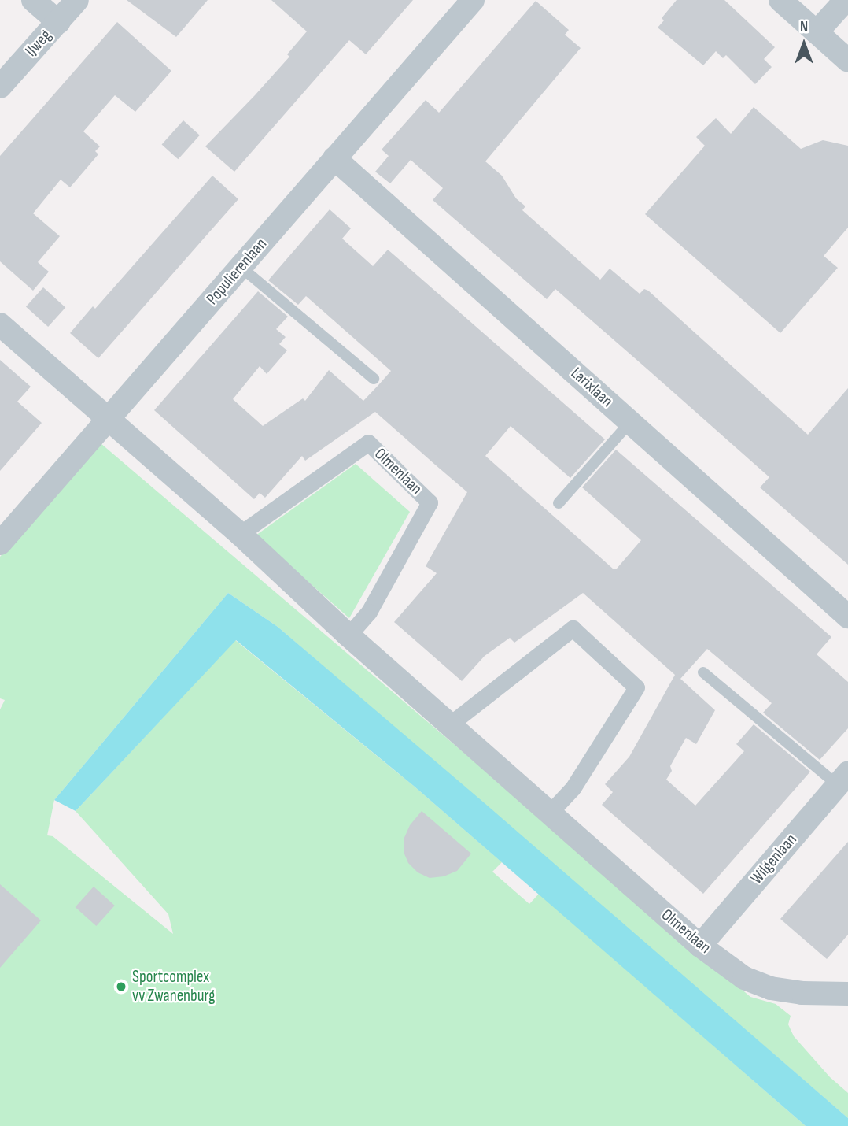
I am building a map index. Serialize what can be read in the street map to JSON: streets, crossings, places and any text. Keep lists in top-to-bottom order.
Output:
{
  "streets": {
    "street": [
      "IJweg",
      "Populierenlaan",
      "Larixlaan",
      "Olmenlaan",
      "Wilgenlaan"
    ]
  },
  "crossings": [
    ["Populierenlaan", "Larixlaan"],
    ["Populierenlaan", "Olmenlaan"],
    ["Olmenlaan", "Wilgenlaan"]
  ],
  "places": ["Sportcomplex vv Zwanenburg"],
  "north": "top"
}
